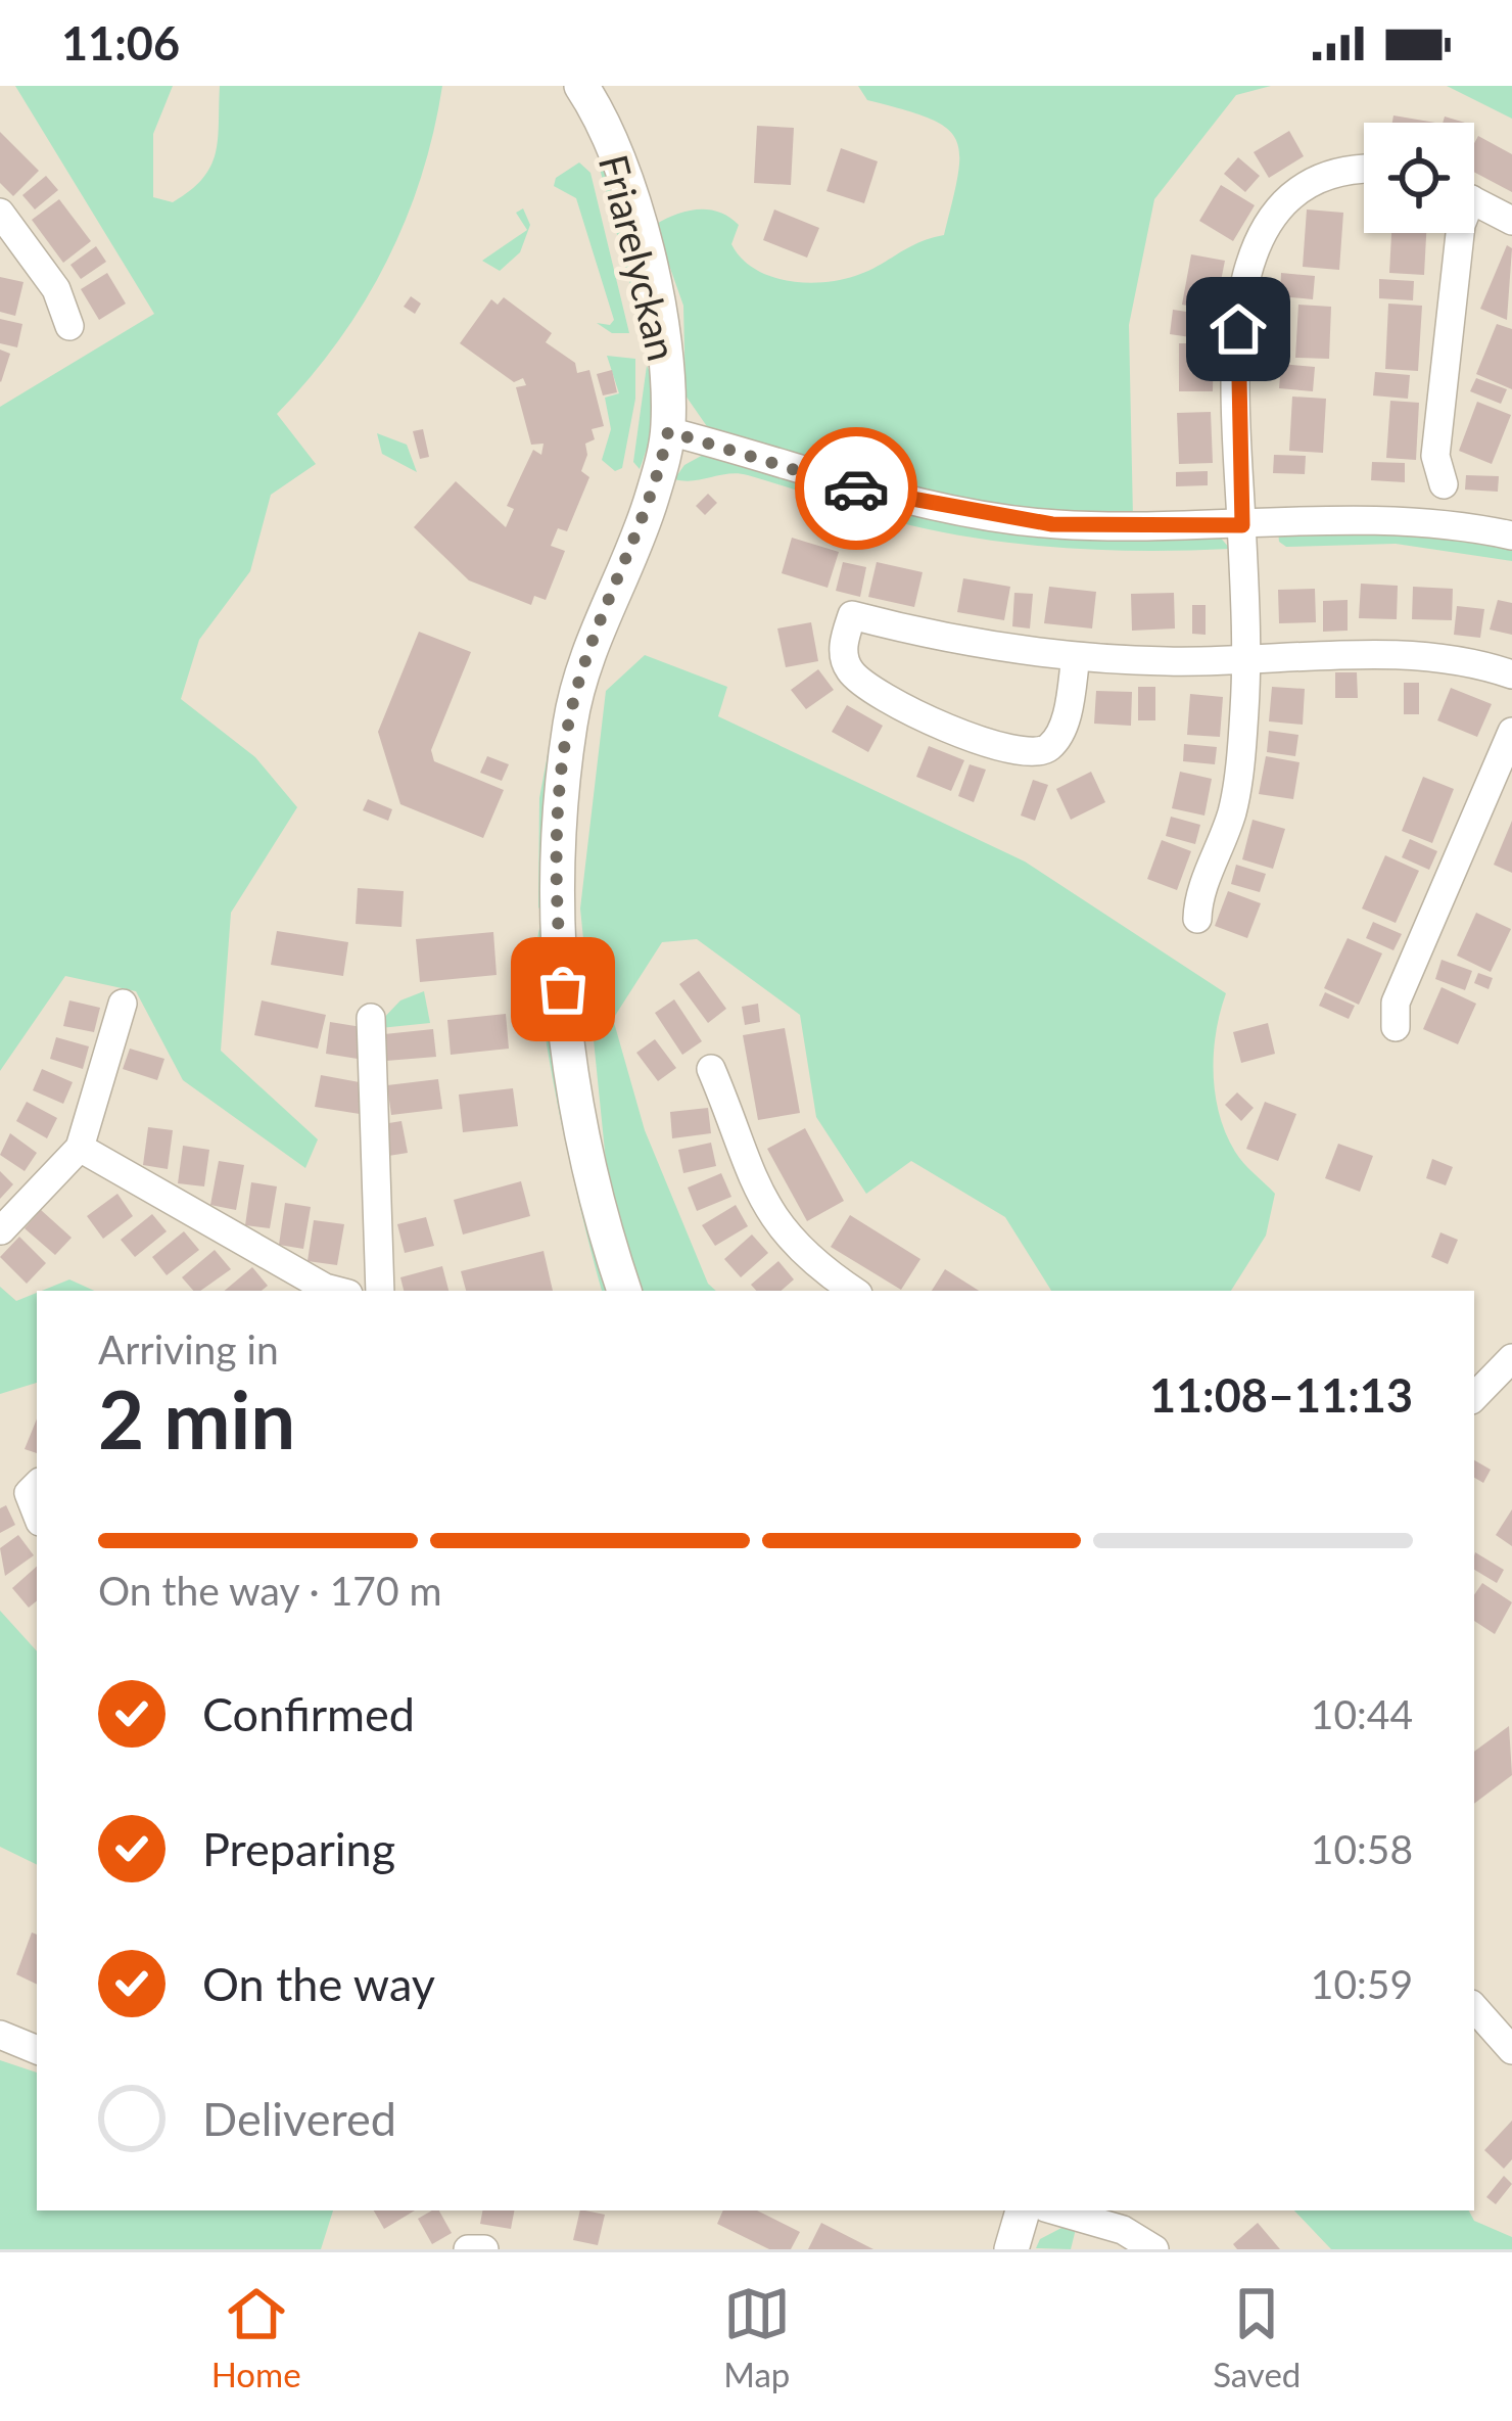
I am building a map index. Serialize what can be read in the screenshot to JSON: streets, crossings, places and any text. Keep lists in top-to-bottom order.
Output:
{
  "streets": {
    "street": ["Friarelyckan"]
  },
  "page": {
    "status": "11:06",
    "heading": ["2 min", "Arriving in", "11:08–11:13"],
    "bar": "On the way · 170 m",
    "list": [
      ["Confirmed", "10:44"],
      ["Preparing", "10:58"],
      ["On the way", "10:59"],
      "Delivered"
    ],
    "tabs": ["Home", "Map", "Saved"]
  }
}
